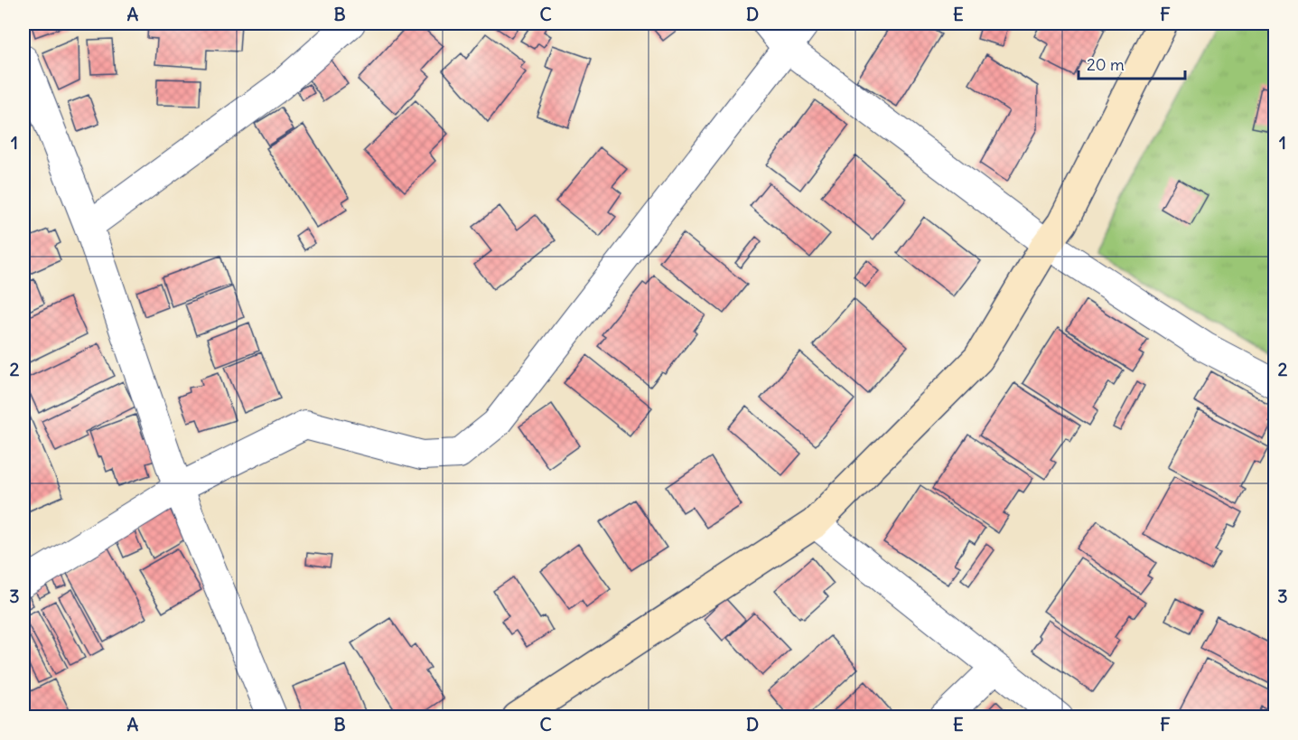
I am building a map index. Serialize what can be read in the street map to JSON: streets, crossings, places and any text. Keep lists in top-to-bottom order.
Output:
{
  "scale_bar": "20 m",
  "grid": {
    "columns": [
      "A",
      "B",
      "C",
      "D",
      "E",
      "F"
    ],
    "rows": ["1", "2", "3"]
  }
}
